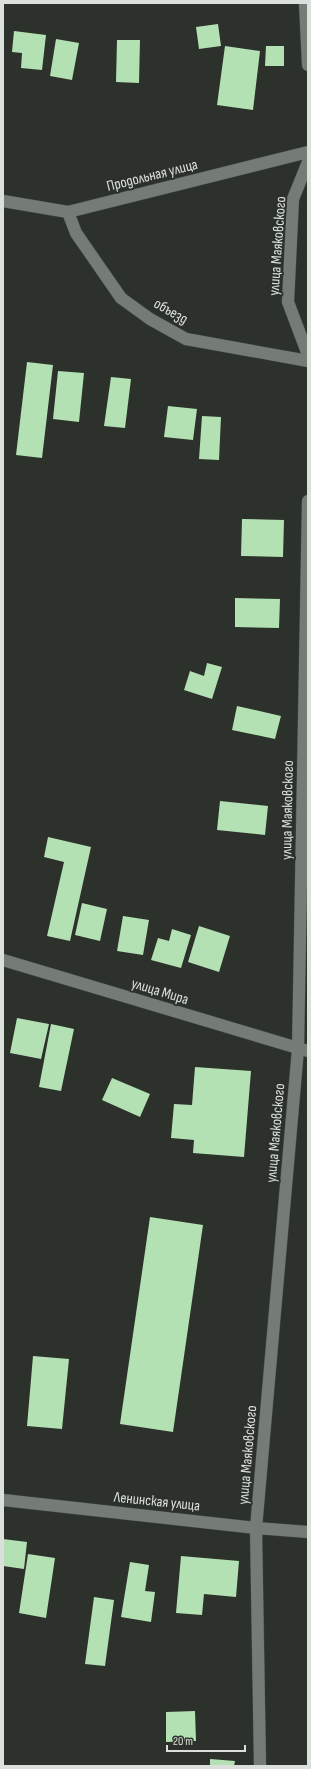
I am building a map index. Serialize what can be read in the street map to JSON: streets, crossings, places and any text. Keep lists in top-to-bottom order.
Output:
{
  "streets": {
    "street": [
      "Продольная улица",
      "улица Маяковского",
      "объезд",
      "улица Мира",
      "Ленинская улица"
    ]
  },
  "crossings": [
    ["Продольная улица", "объезд"],
    ["улица Маяковского", "улица Мира"],
    ["улица Маяковского", "Ленинская улица"]
  ],
  "scale_bar": "20 m"
}
